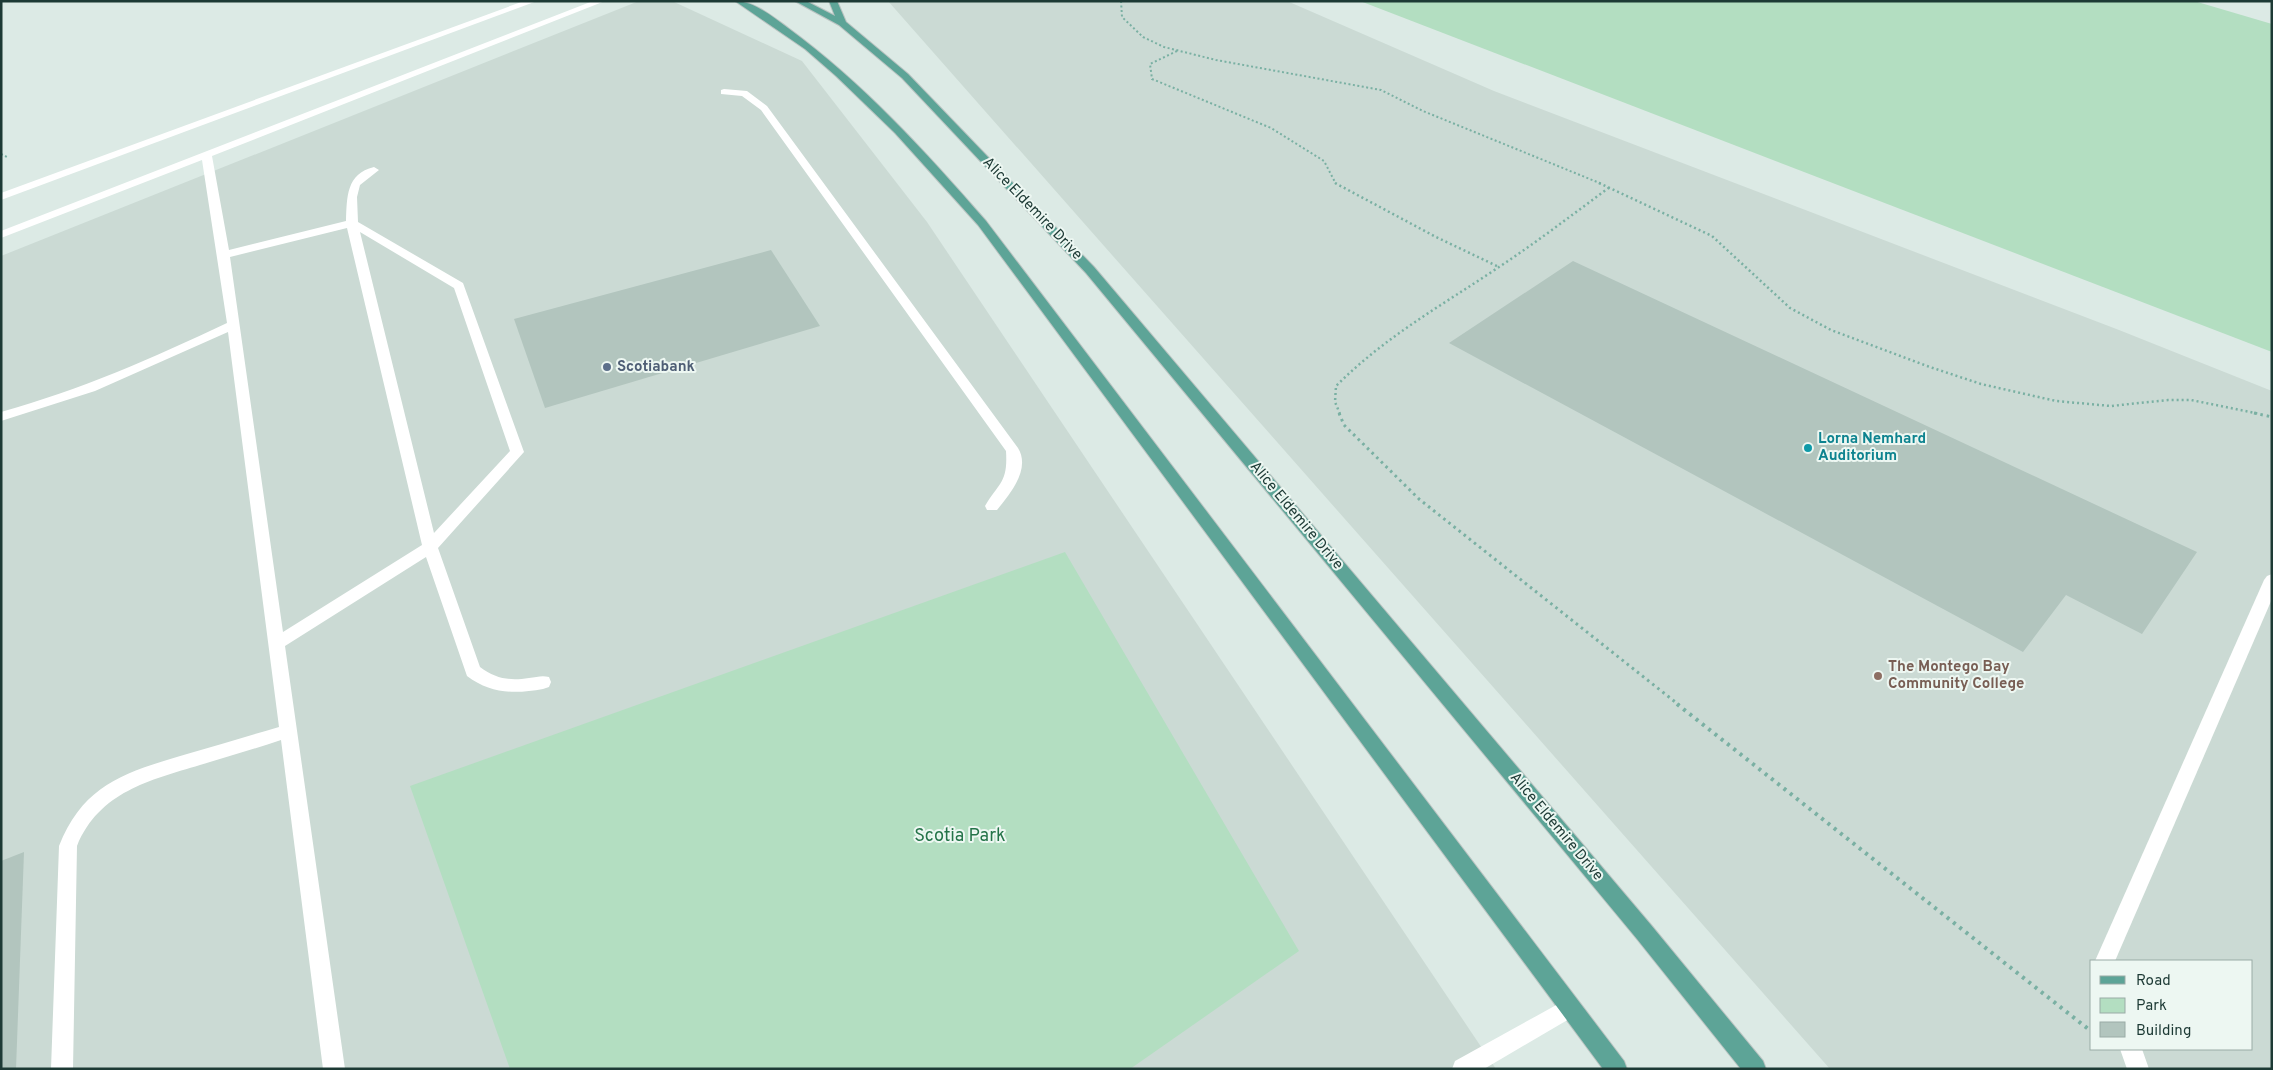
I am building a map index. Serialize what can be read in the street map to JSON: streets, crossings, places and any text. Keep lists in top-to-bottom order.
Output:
{
  "streets": {
    "main road": ["Alice Eldemire Drive"]
  },
  "parks": ["Scotia Park"],
  "places": ["Scotiabank", "Lorna Nemhard Auditorium", "The Montego Bay Community College"],
  "legend": ["Road", "Park", "Building"]
}
